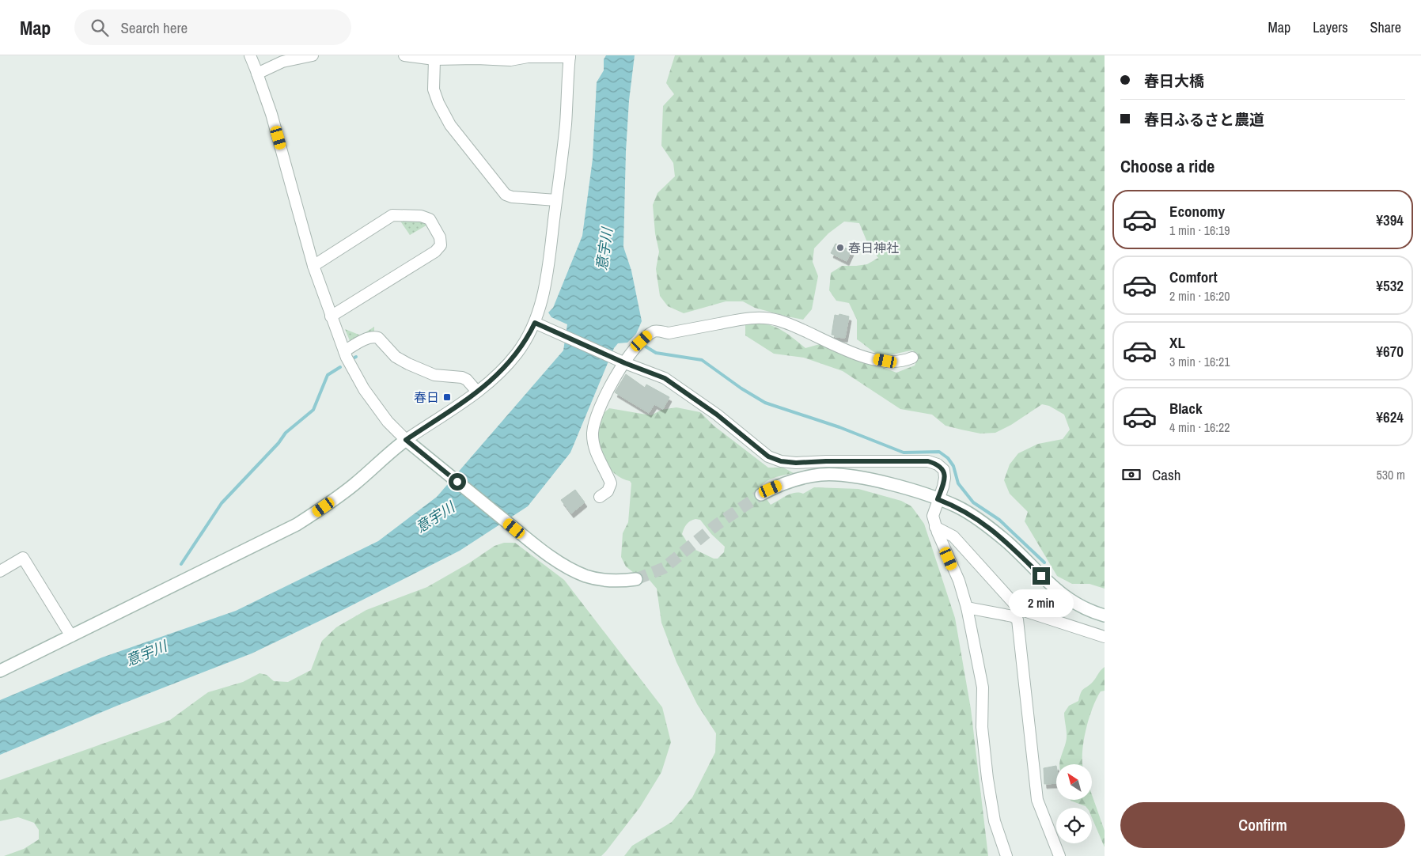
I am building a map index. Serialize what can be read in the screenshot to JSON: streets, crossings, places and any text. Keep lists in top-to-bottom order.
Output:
{
  "water": ["意宇川"],
  "places": {
    "other": ["春日神社"],
    "transit": ["春日"]
  },
  "north": "top left",
  "page": {
    "header": "Map",
    "search": "Search here",
    "nav": ["Map", "Layers", "Share"],
    "banner": ["春日大橋", "春日ふるさと農道"],
    "heading": "Choose a ride",
    "list": [
      {
        "name": "Economy",
        "note": "1 min · 16:19",
        "value": "¥394"
      },
      {
        "name": "Comfort",
        "note": "2 min · 16:20",
        "value": "¥532"
      },
      {
        "name": "XL",
        "note": "3 min · 16:21",
        "value": "¥670"
      },
      {
        "name": "Black",
        "note": "4 min · 16:22",
        "value": "¥624"
      }
    ],
    "pay": ["Cash", "530 m"],
    "bubble": "2 min",
    "buttons": "Confirm"
  }
}
